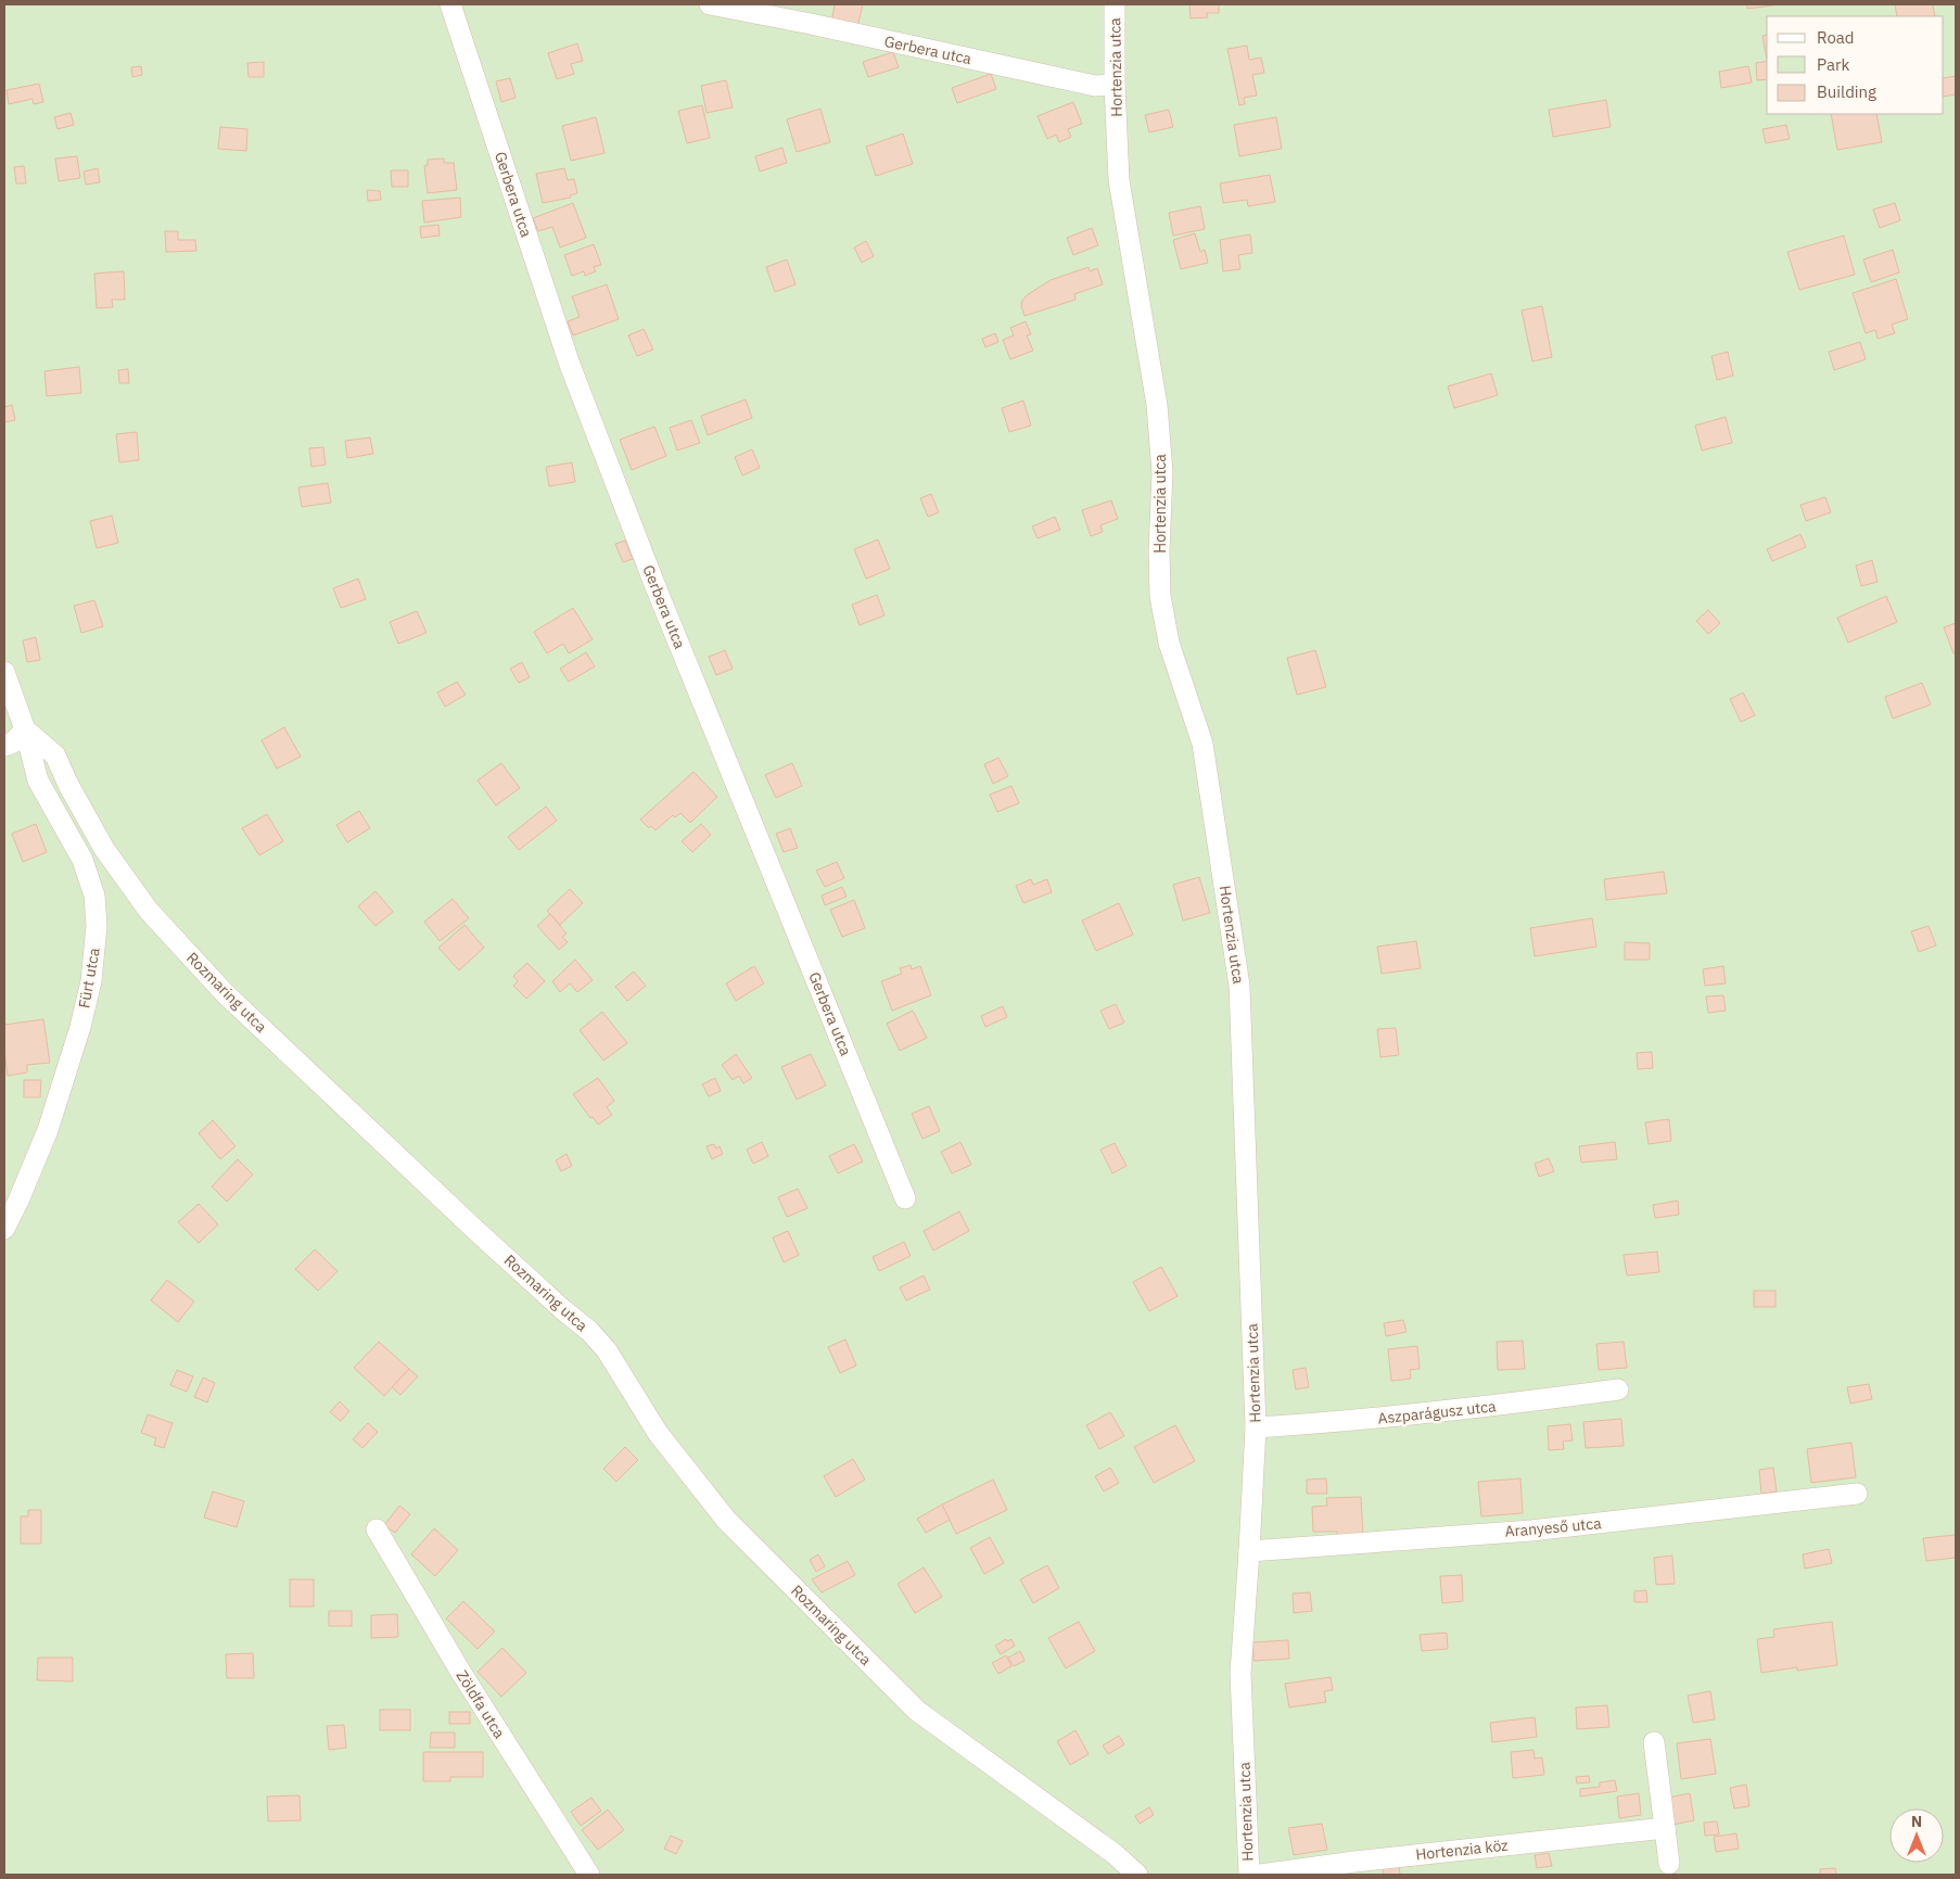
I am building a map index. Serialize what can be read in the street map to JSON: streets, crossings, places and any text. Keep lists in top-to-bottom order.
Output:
{
  "streets": {
    "street": [
      "Gerbera utca",
      "Hortenzia utca",
      "Fürt utca",
      "Rozmaring utca",
      "Aszparágusz utca",
      "Aranyeső utca",
      "Zöldfa utca",
      "Hortenzia köz"
    ]
  },
  "crossings": [
    ["Gerbera utca", "Hortenzia utca"],
    ["Hortenzia utca", "Aszparágusz utca"],
    ["Hortenzia utca", "Aranyeső utca"],
    ["Fürt utca", "Rozmaring utca"]
  ],
  "legend": ["Road", "Park", "Building"],
  "north": "top"
}
